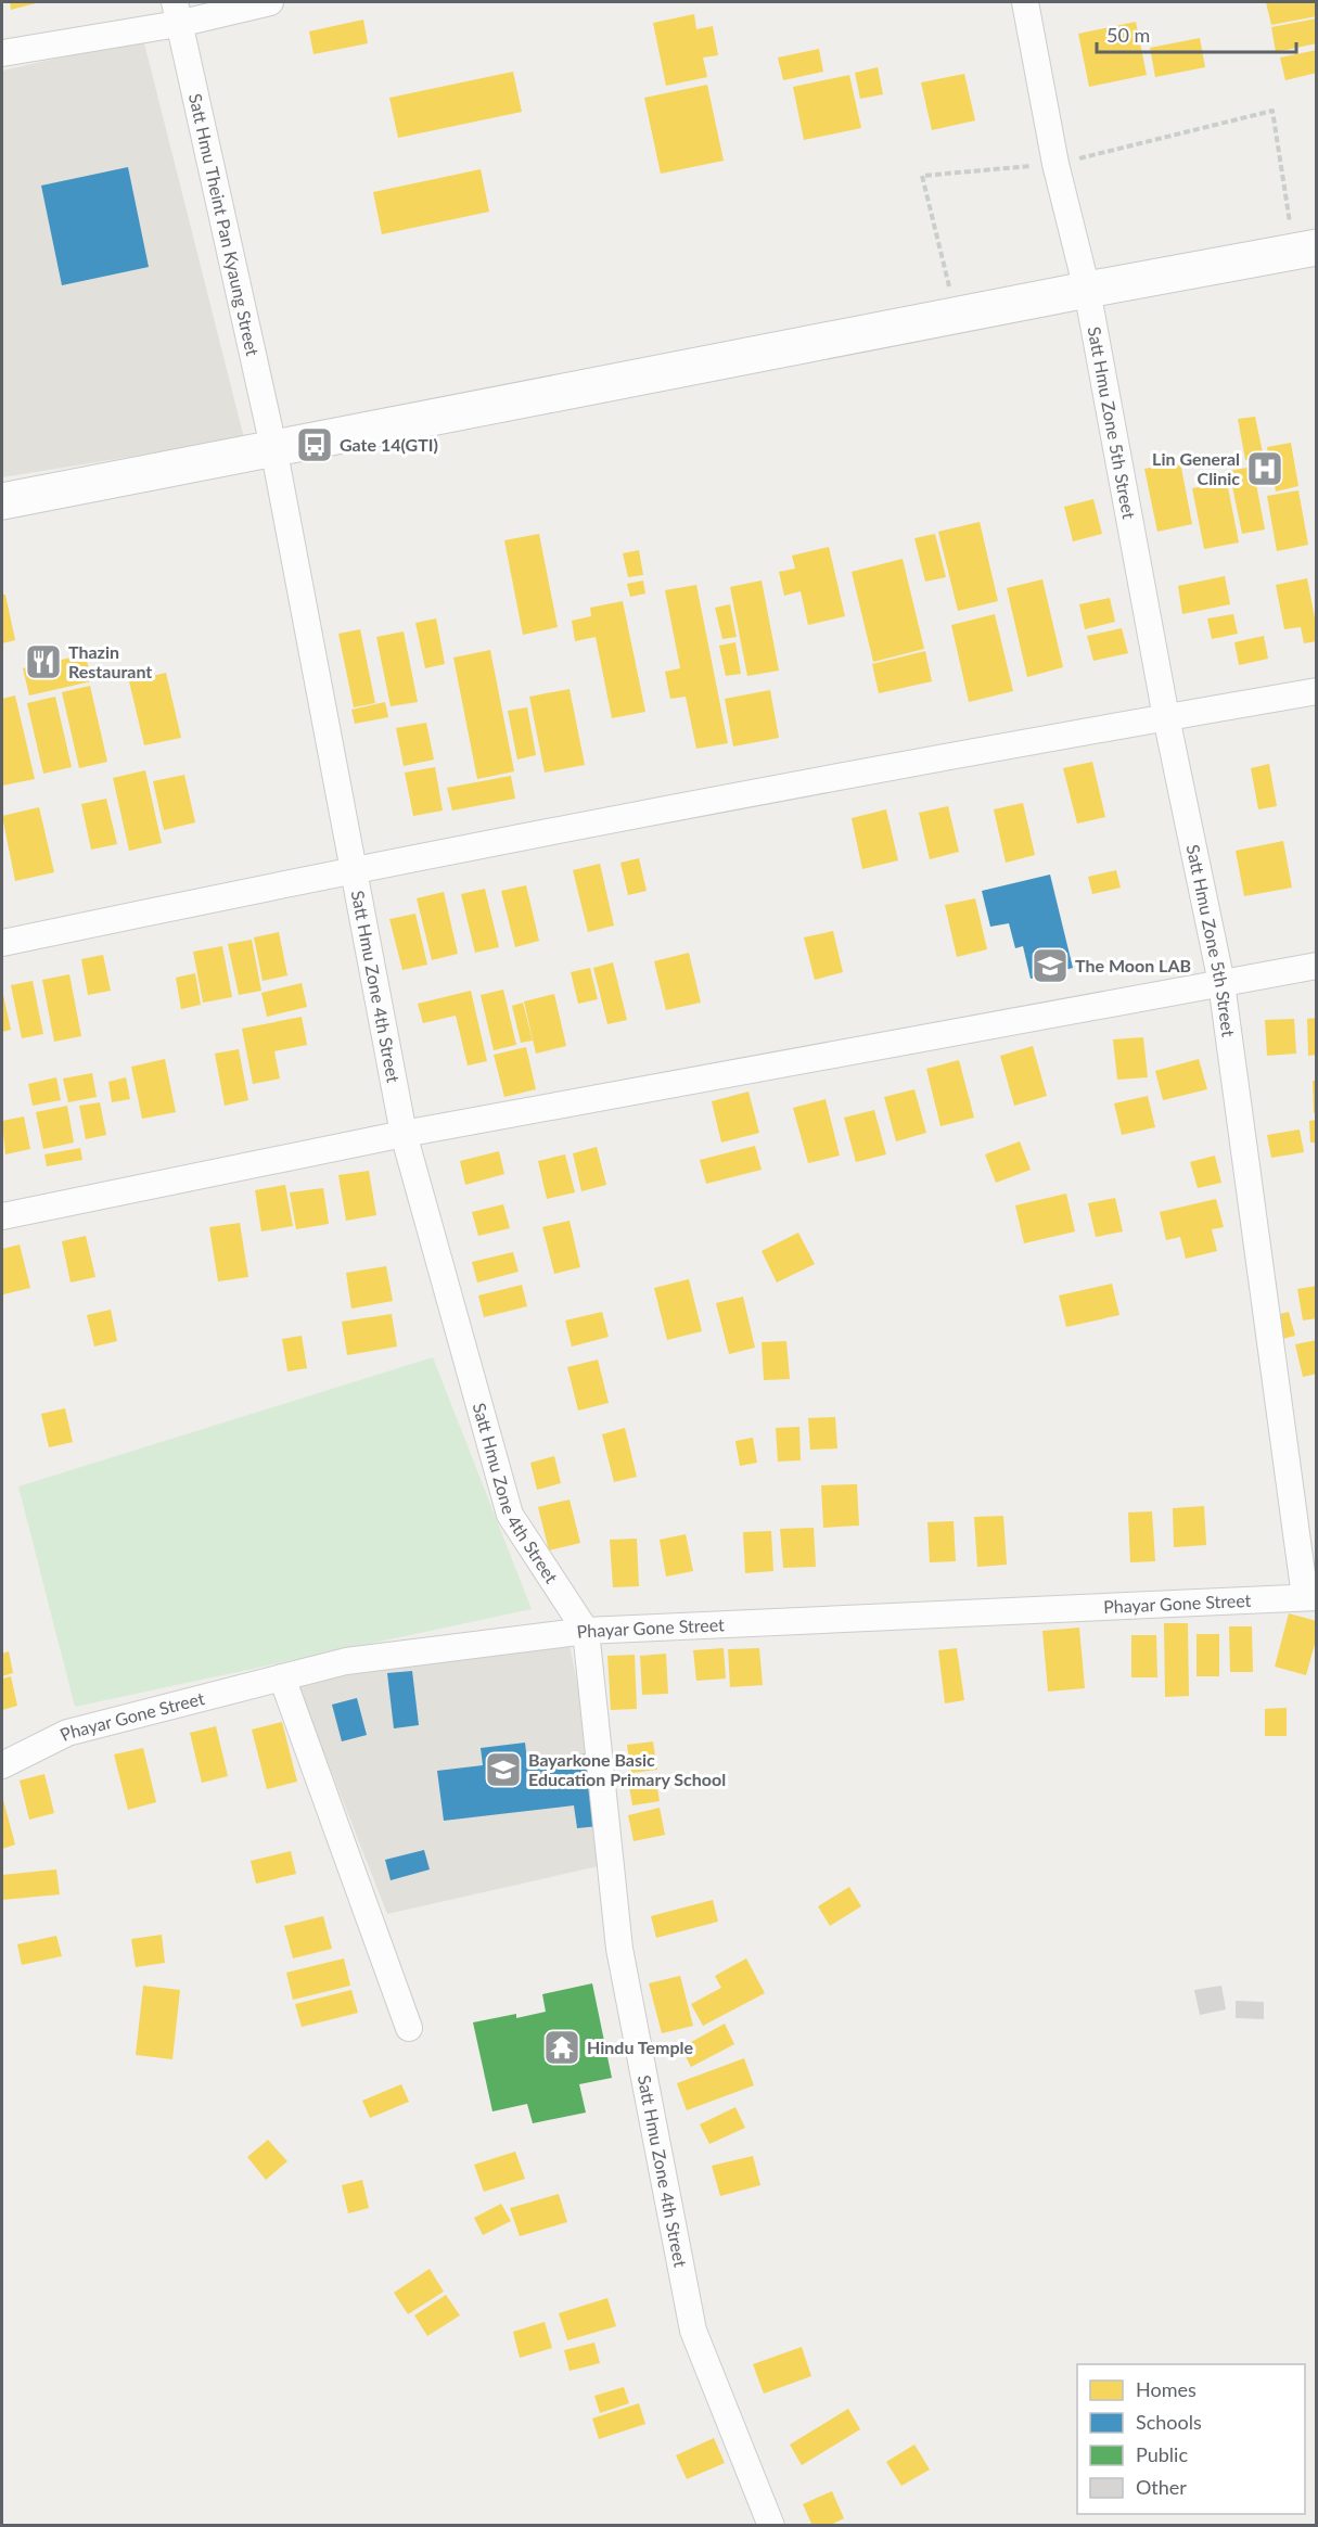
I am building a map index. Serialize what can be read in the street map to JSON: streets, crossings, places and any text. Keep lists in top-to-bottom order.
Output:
{
  "streets": {
    "street": [
      "Satt Hmu Theint Pan Kyaung Street",
      "Satt Hmu Zone 5th Street",
      "Satt Hmu Zone 4th Street",
      "Phayar Gone Street"
    ]
  },
  "crossings": [
    ["Satt Hmu Theint Pan Kyaung Street", "Satt Hmu Zone 4th Street"],
    ["Satt Hmu Zone 5th Street", "Phayar Gone Street"],
    ["Satt Hmu Zone 4th Street", "Phayar Gone Street"]
  ],
  "places": {
    "bus stop": ["Gate 14(GTI)"],
    "hospital": ["Lin General Clinic"],
    "restaurant": ["Thazin Restaurant"],
    "school or university": ["The Moon LAB", "Bayarkone Basic Education Primary School"],
    "temple": ["Hindu Temple"]
  },
  "legend": [
    "Homes",
    "Schools",
    "Public",
    "Other"
  ],
  "scale_bar": "50 m"
}
